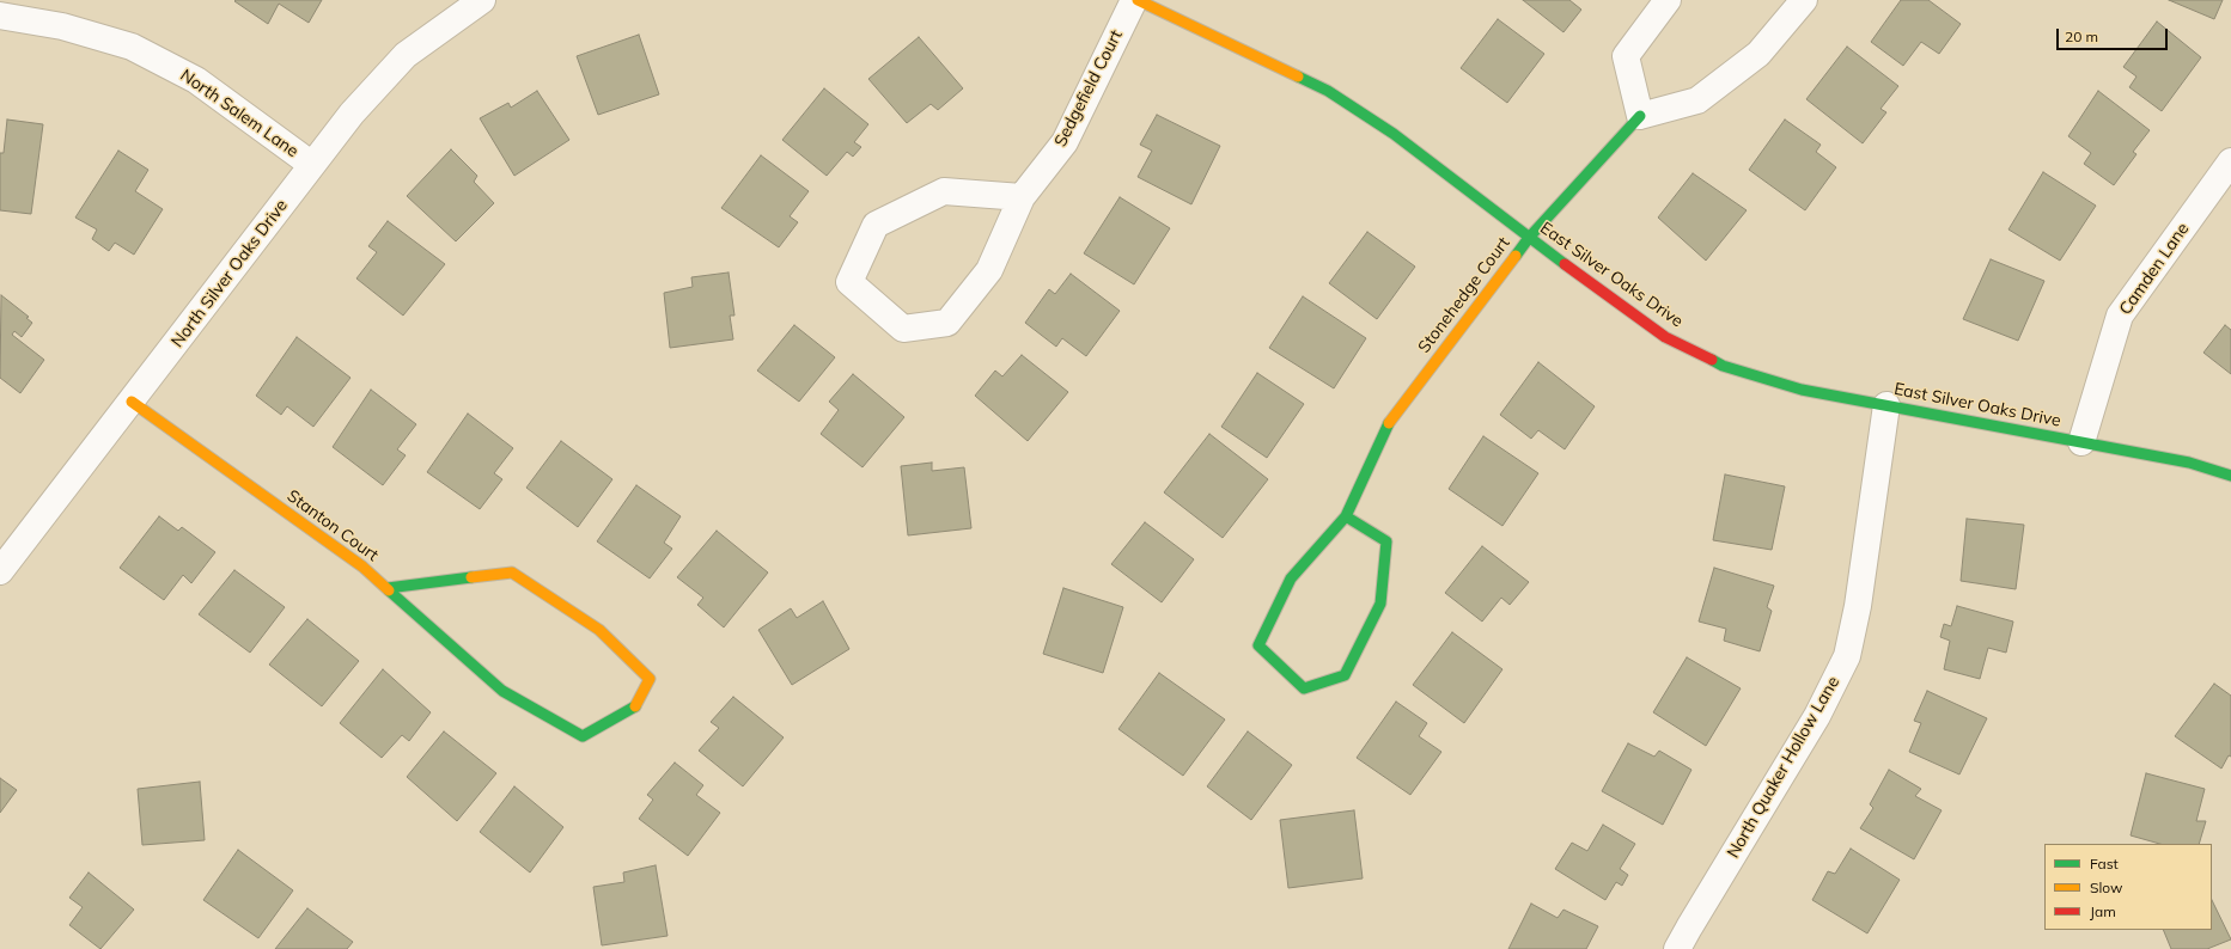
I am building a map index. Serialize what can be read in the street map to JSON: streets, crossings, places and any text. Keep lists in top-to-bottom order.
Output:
{
  "streets": {
    "street": [
      "Sedgefield Court",
      "North Salem Lane",
      "Camden Lane",
      "North Silver Oaks Drive",
      "East Silver Oaks Drive",
      "Stonehedge Court",
      "Stanton Court",
      "North Quaker Hollow Lane"
    ]
  },
  "crossings": [
    ["North Salem Lane", "North Silver Oaks Drive"],
    ["Camden Lane", "East Silver Oaks Drive"],
    ["North Silver Oaks Drive", "Stanton Court"],
    ["East Silver Oaks Drive", "Stonehedge Court"],
    ["East Silver Oaks Drive", "North Quaker Hollow Lane"]
  ],
  "legend": ["Fast", "Slow", "Jam"],
  "scale_bar": "20 m"
}
